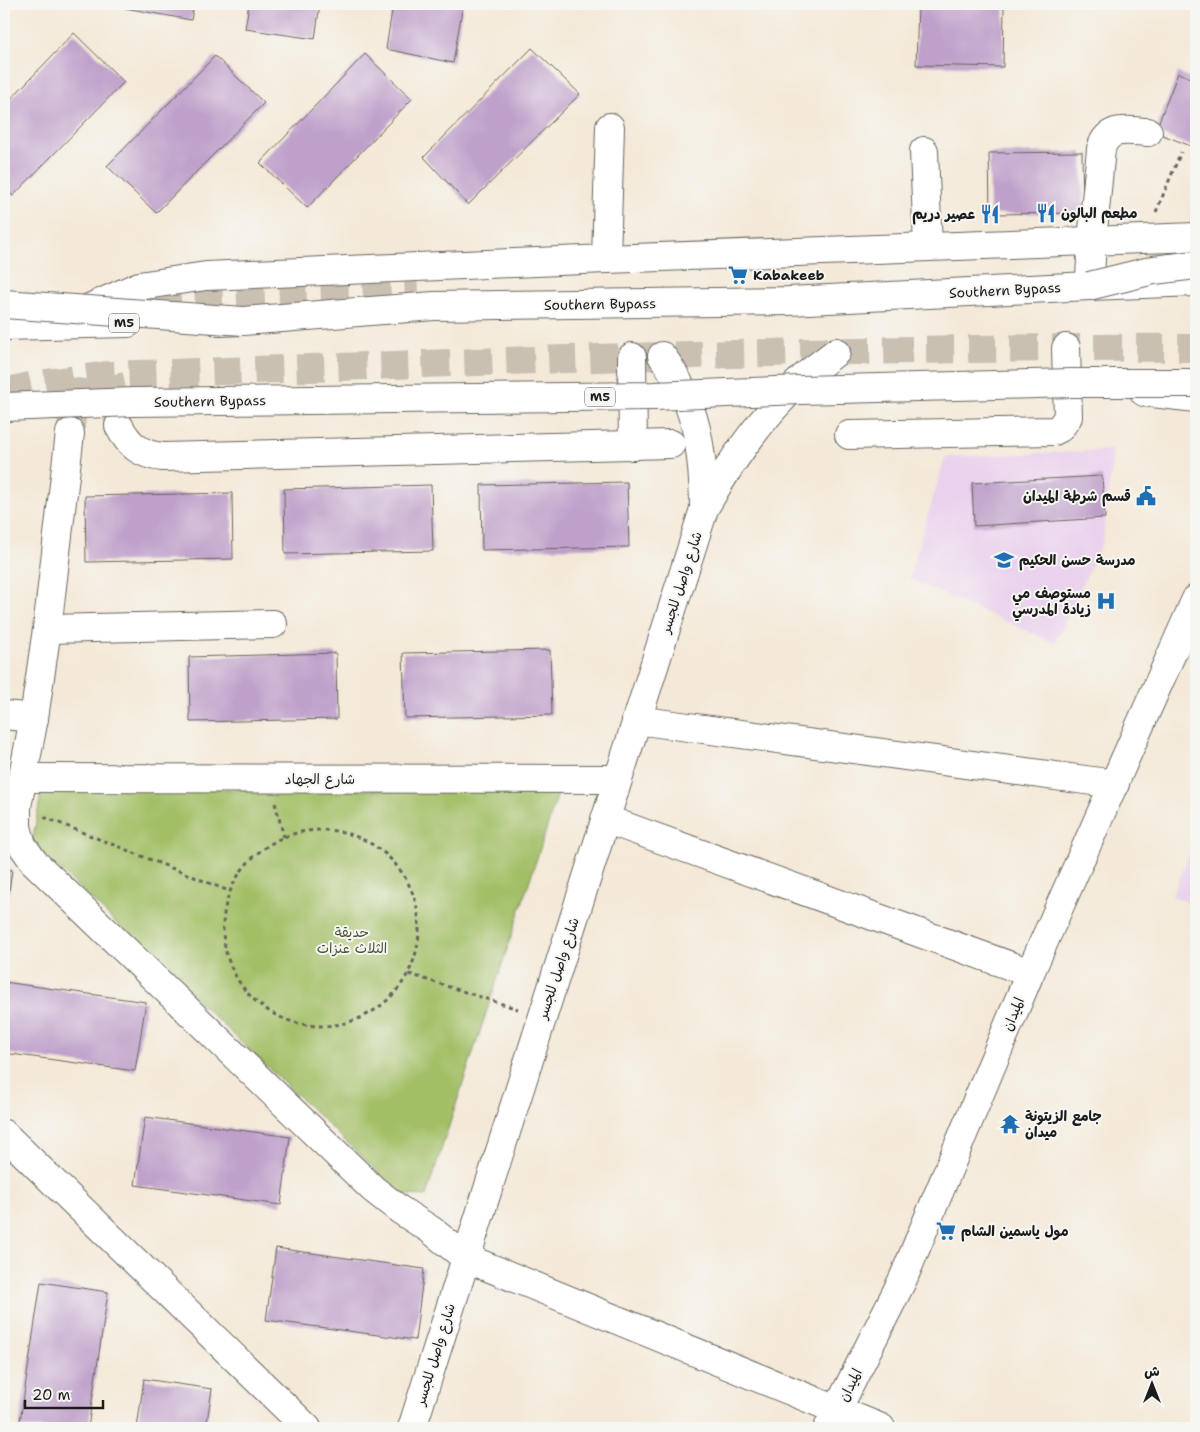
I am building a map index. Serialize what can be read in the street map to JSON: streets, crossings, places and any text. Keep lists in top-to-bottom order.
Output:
{
  "streets": {
    "main road": [
      "Southern Bypass",
      "M5",
      "شارع واصل للجسر",
      "شارع الجهاد",
      "الميدان"
    ]
  },
  "crossings": [
    ["شارع واصل للجسر", "شارع الجهاد"]
  ],
  "parks": ["حديقة الثلاث عنزات"],
  "places": {
    "restaurant": ["مطعم البالون", "عصير دريم"],
    "supermarket": ["Kabakeeb", "مول ياسمين الشام"],
    "public building": ["قسم شرطة الميدان"],
    "school or university": ["مدرسة حسن الحكيم"],
    "hospital": ["مستوصف مي زيادة المدرسي"],
    "temple": ["جامع الزيتونة ميدان"]
  },
  "scale_bar": "20 m",
  "north": "top"
}
